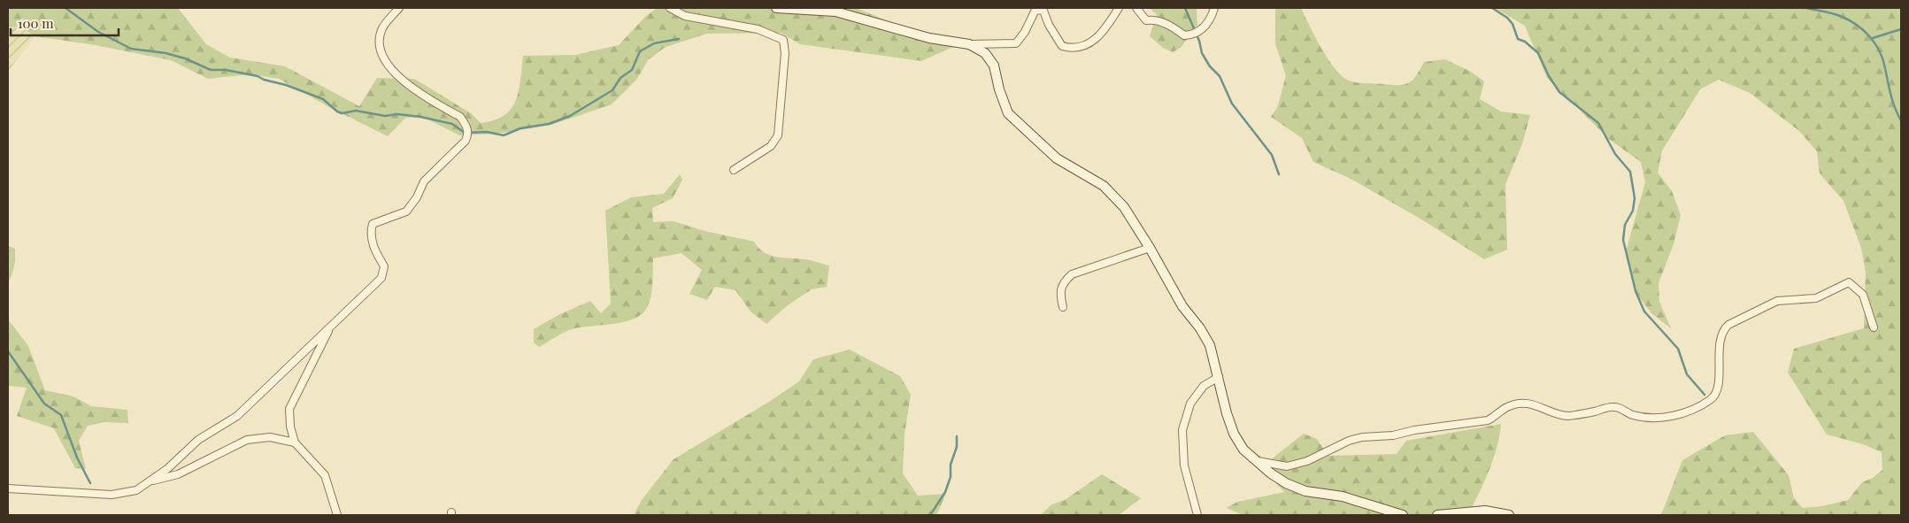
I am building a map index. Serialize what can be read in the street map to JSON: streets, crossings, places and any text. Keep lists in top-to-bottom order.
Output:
{
  "scale_bar": "100 m"
}
